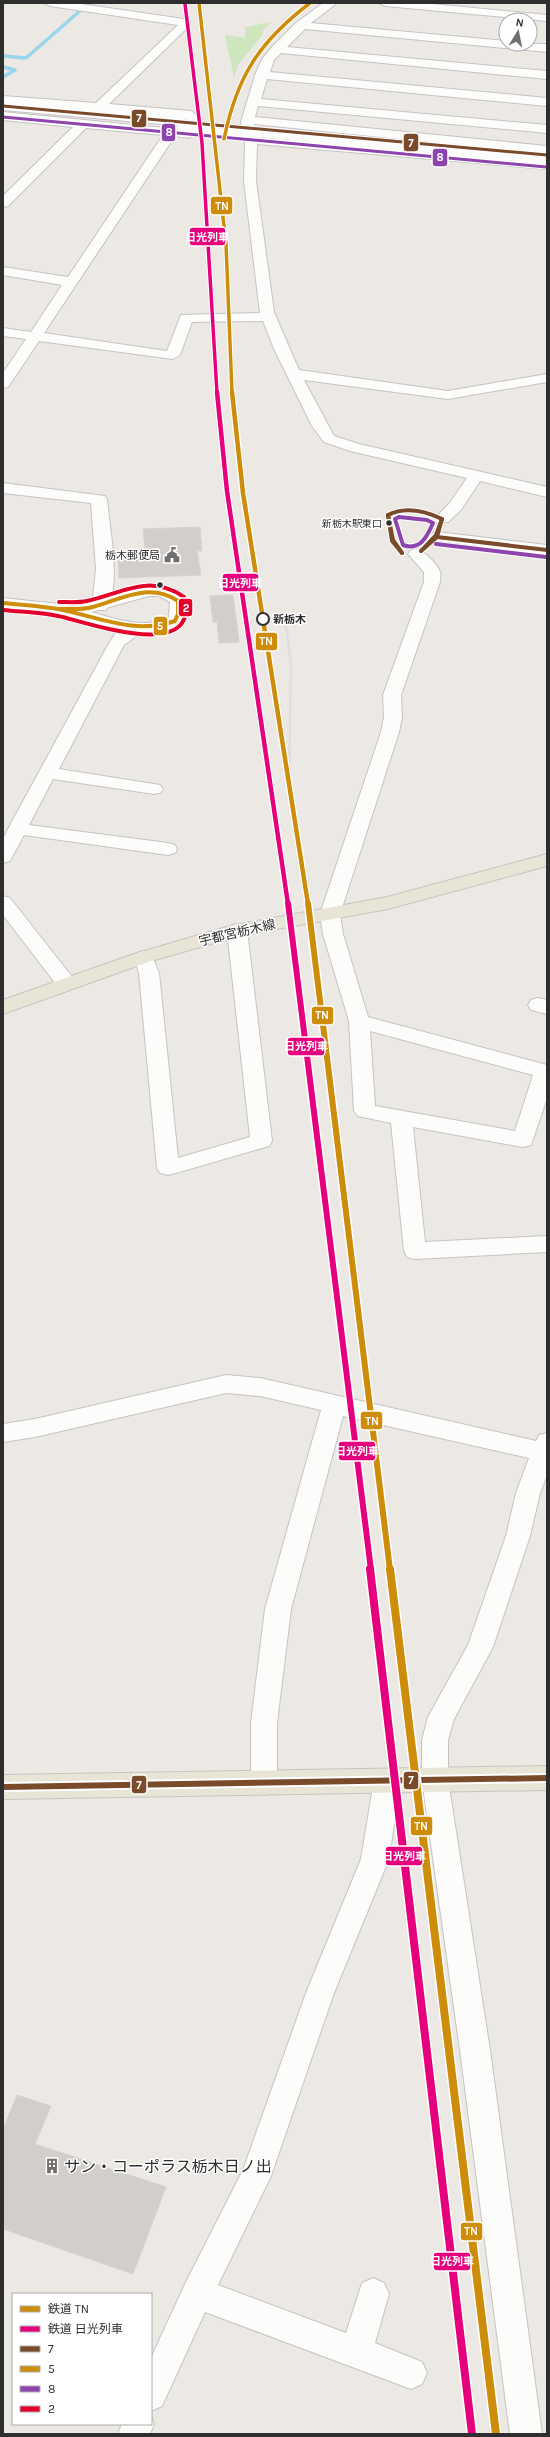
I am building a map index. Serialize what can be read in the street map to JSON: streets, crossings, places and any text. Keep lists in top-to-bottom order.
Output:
{
  "streets": {
    "main road": ["宇都宮栃木線"]
  },
  "places": {
    "other": ["新栃木駅東口", "新栃木"],
    "public building": ["栃木郵便局"],
    "building": ["サン・コーポラス栃木日ノ出"]
  },
  "lines": [
    "rail line TN",
    "rail line 日光列車",
    "transit line 7",
    "transit line 8",
    "transit line 2",
    "transit line 5"
  ],
  "legend": [
    "鉄道 TN",
    "鉄道 日光列車",
    "7",
    "5",
    "8",
    "2"
  ],
  "north": "top"
}
